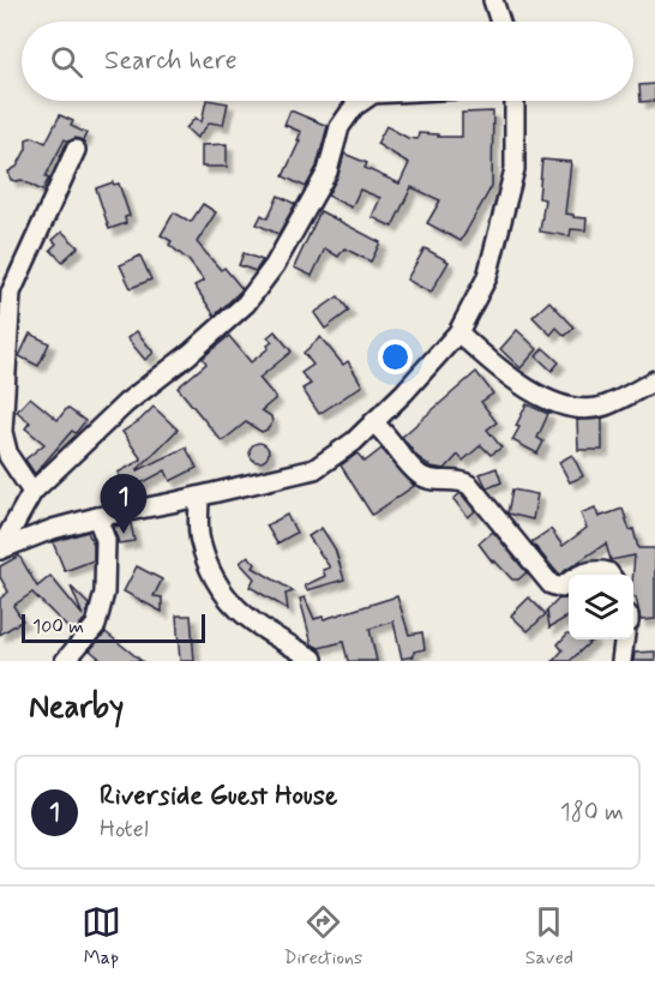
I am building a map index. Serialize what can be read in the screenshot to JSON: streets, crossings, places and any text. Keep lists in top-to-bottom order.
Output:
{
  "scale_bar": "100 m",
  "page": {
    "search": "Search here",
    "pins": "1",
    "scale": "100 m",
    "heading": "Nearby",
    "list": [
      {
        "mark": "1",
        "name": "Riverside Guest House",
        "note": "Hotel",
        "value": "180 m"
      }
    ],
    "nav": ["Map", "Directions", "Saved"]
  }
}
